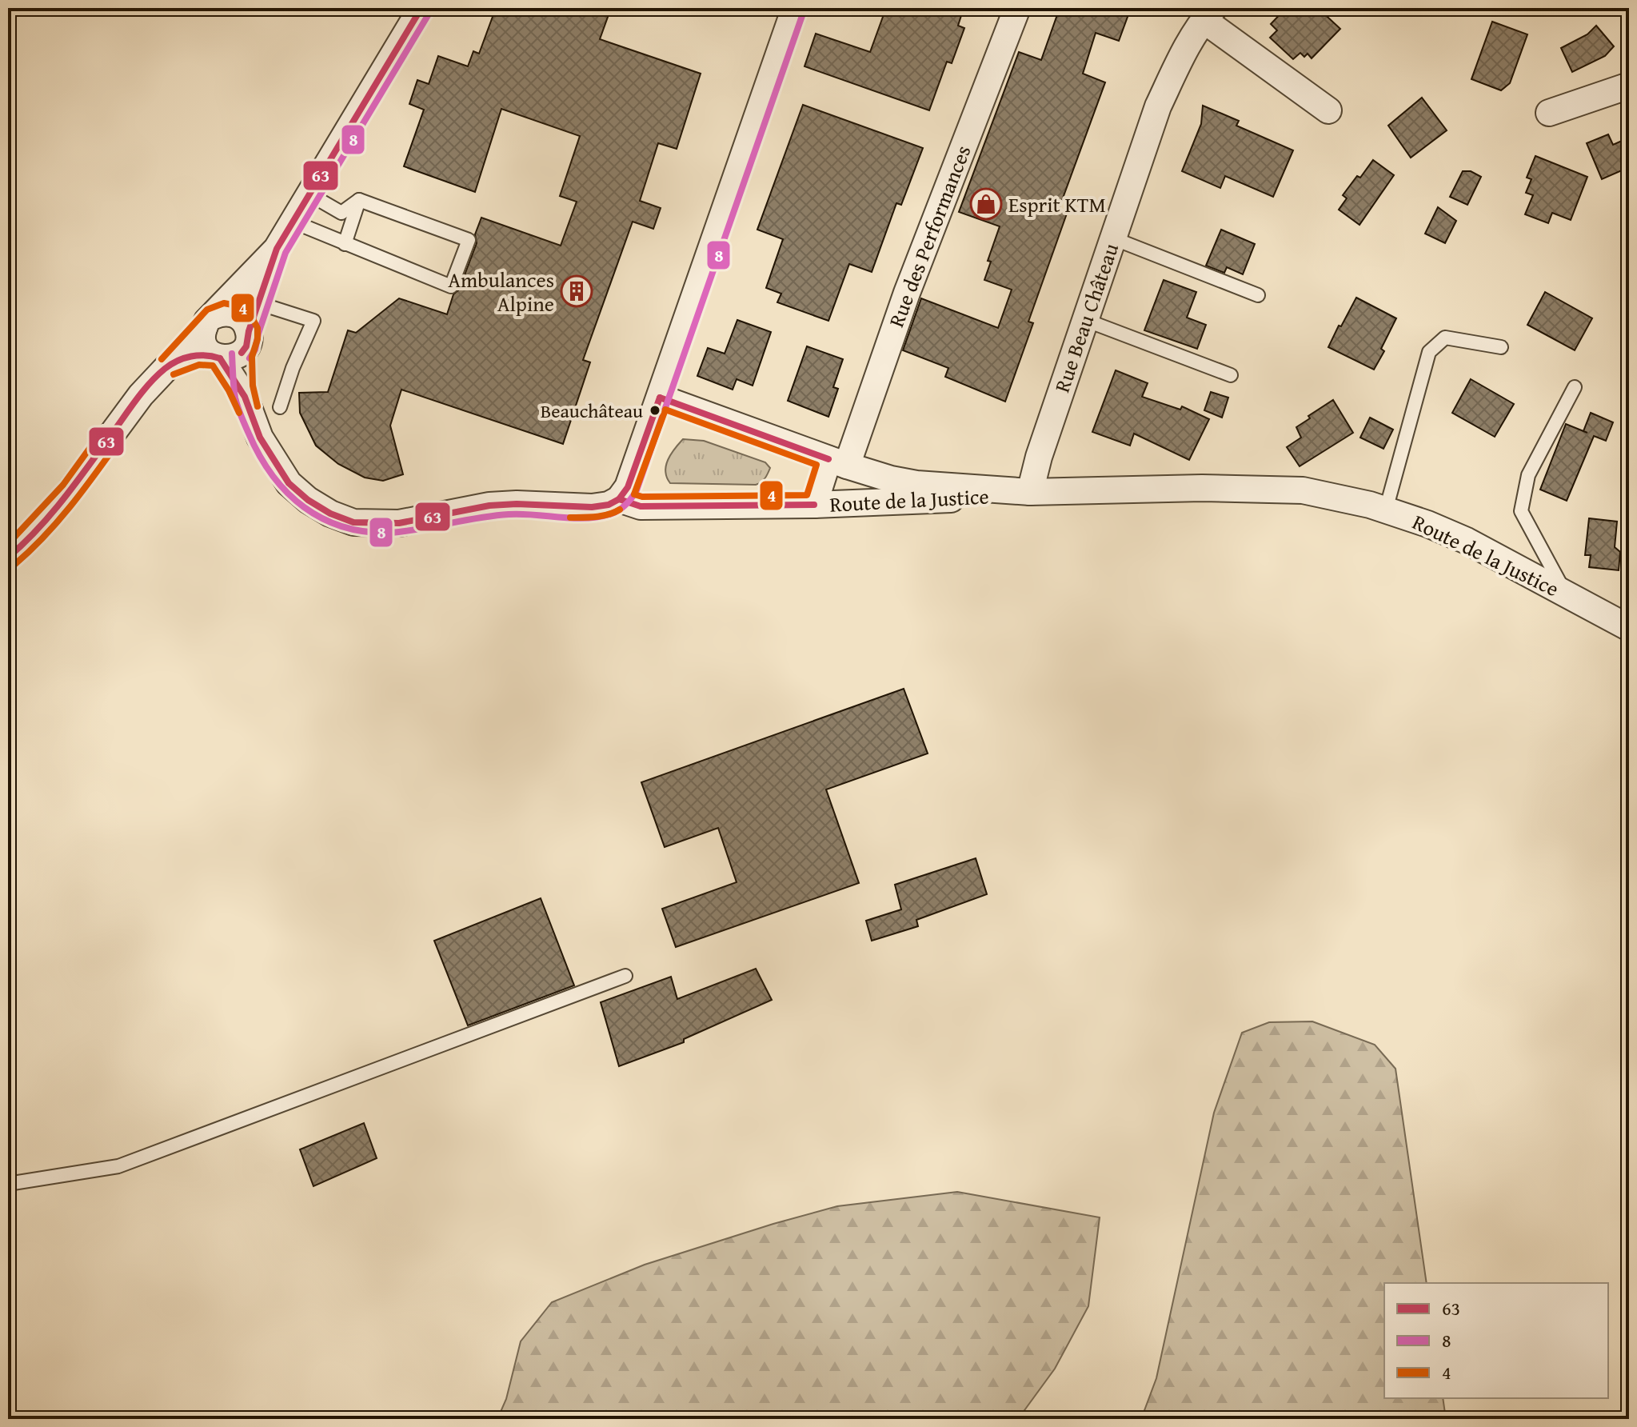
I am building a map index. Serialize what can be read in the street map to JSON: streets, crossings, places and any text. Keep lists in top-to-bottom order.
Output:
{
  "streets": {
    "street": ["Rue des Performances", "Rue Beau Château", "Route de la Justice"]
  },
  "crossings": [
    ["Rue des Performances", "Route de la Justice"],
    ["Rue Beau Château", "Route de la Justice"]
  ],
  "places": {
    "shop": ["Esprit KTM"],
    "building": ["Ambulances Alpine"],
    "other": ["Beauchâteau"]
  },
  "lines": ["transit line 63", "transit line 8", "transit line 4"],
  "legend": ["63", "8", "4"]
}
